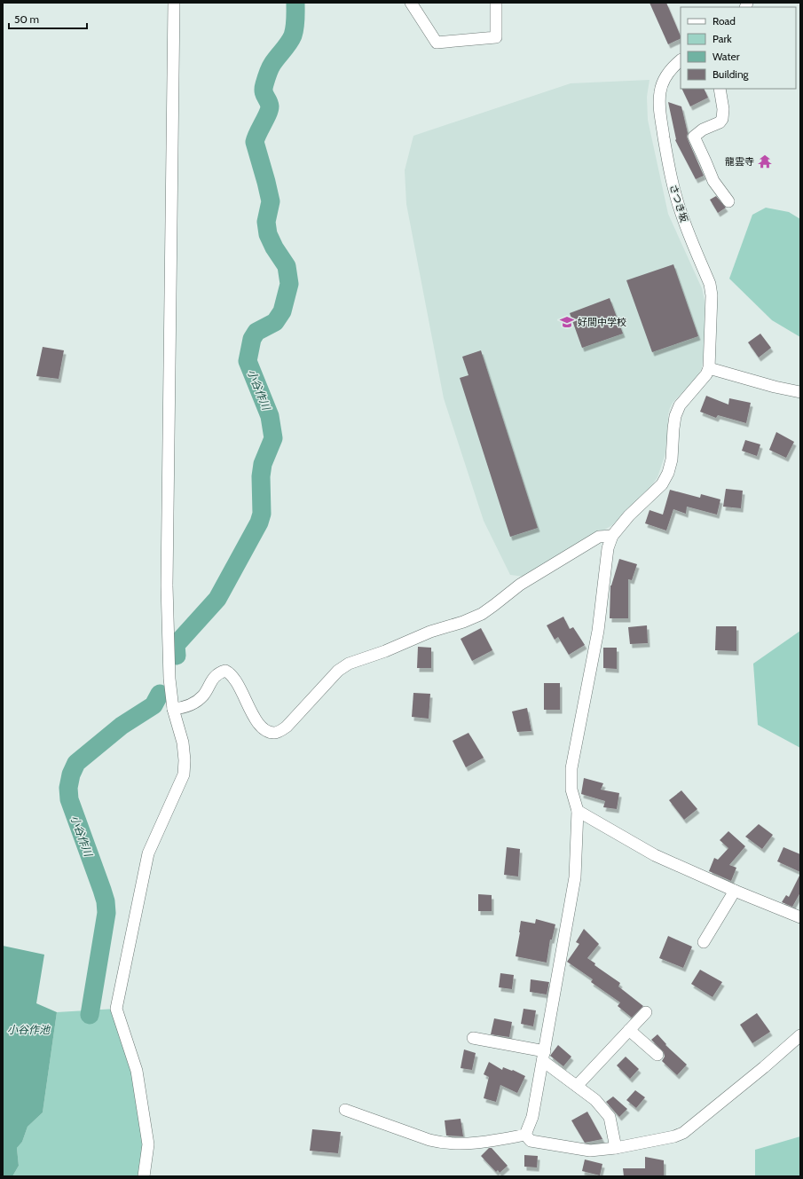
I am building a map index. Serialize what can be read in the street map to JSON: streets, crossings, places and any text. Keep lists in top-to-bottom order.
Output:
{
  "streets": {
    "street": ["さつき坂"]
  },
  "water": ["小谷作川", "小谷作池"],
  "places": {
    "temple": ["龍雲寺"],
    "school or university": ["好間中学校"]
  },
  "legend": [
    "Road",
    "Park",
    "Water",
    "Building"
  ],
  "scale_bar": "50 m"
}
